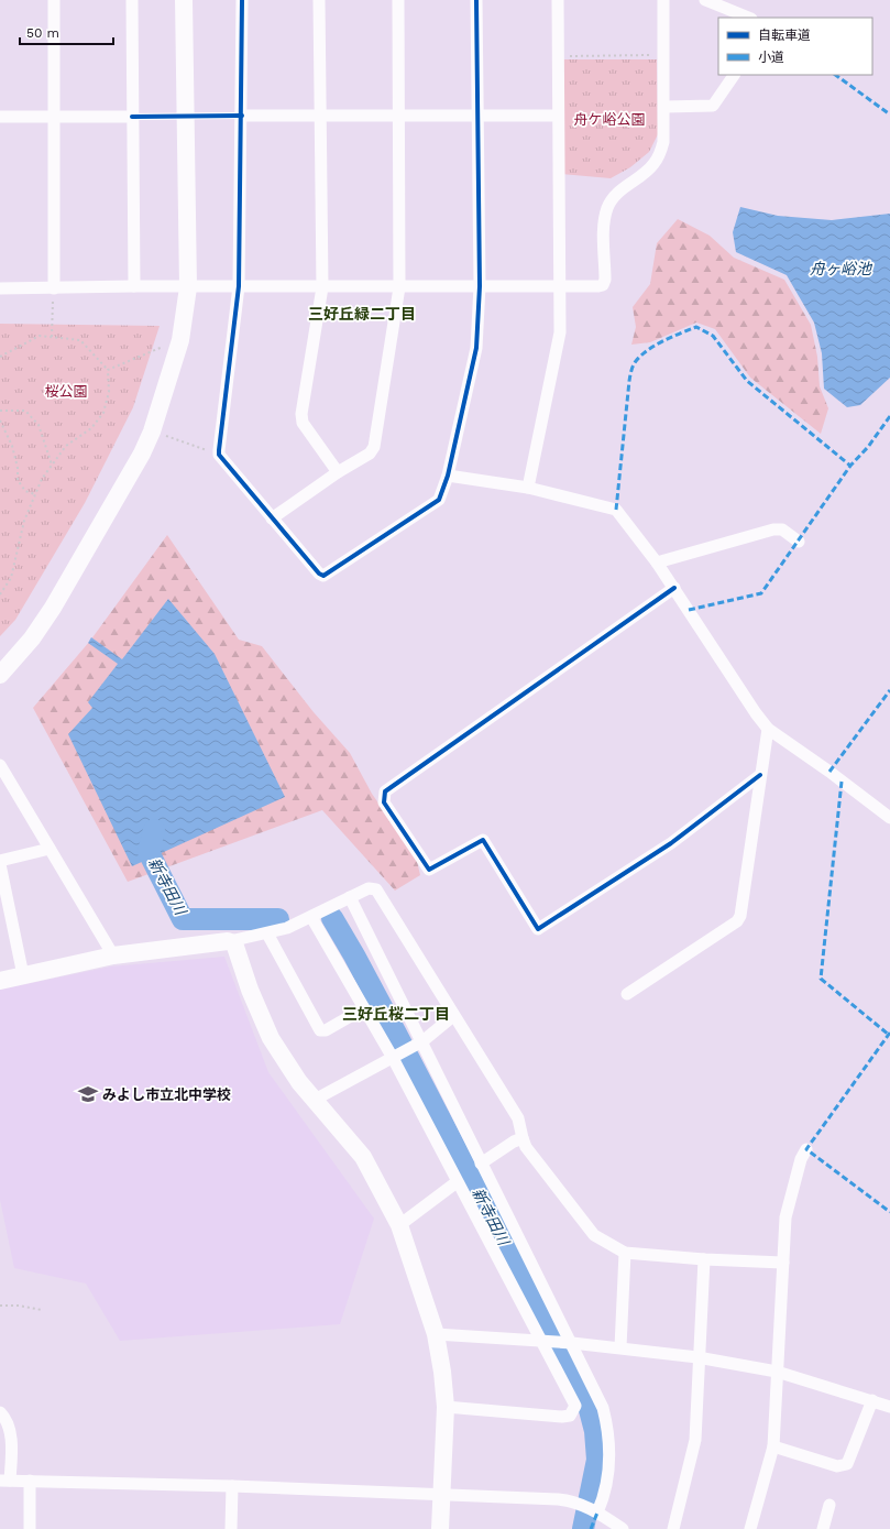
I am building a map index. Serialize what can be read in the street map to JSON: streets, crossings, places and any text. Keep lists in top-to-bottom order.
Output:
{
  "districts": ["三好丘緑二丁目", "三好丘桜二丁目"],
  "water": ["舟ヶ峪池", "新寺田川"],
  "parks": ["舟ケ峪公園", "桜公園"],
  "places": {
    "school or university": ["みよし市立北中学校"]
  },
  "legend": ["自転車道", "小道"],
  "scale_bar": "50 m"
}
